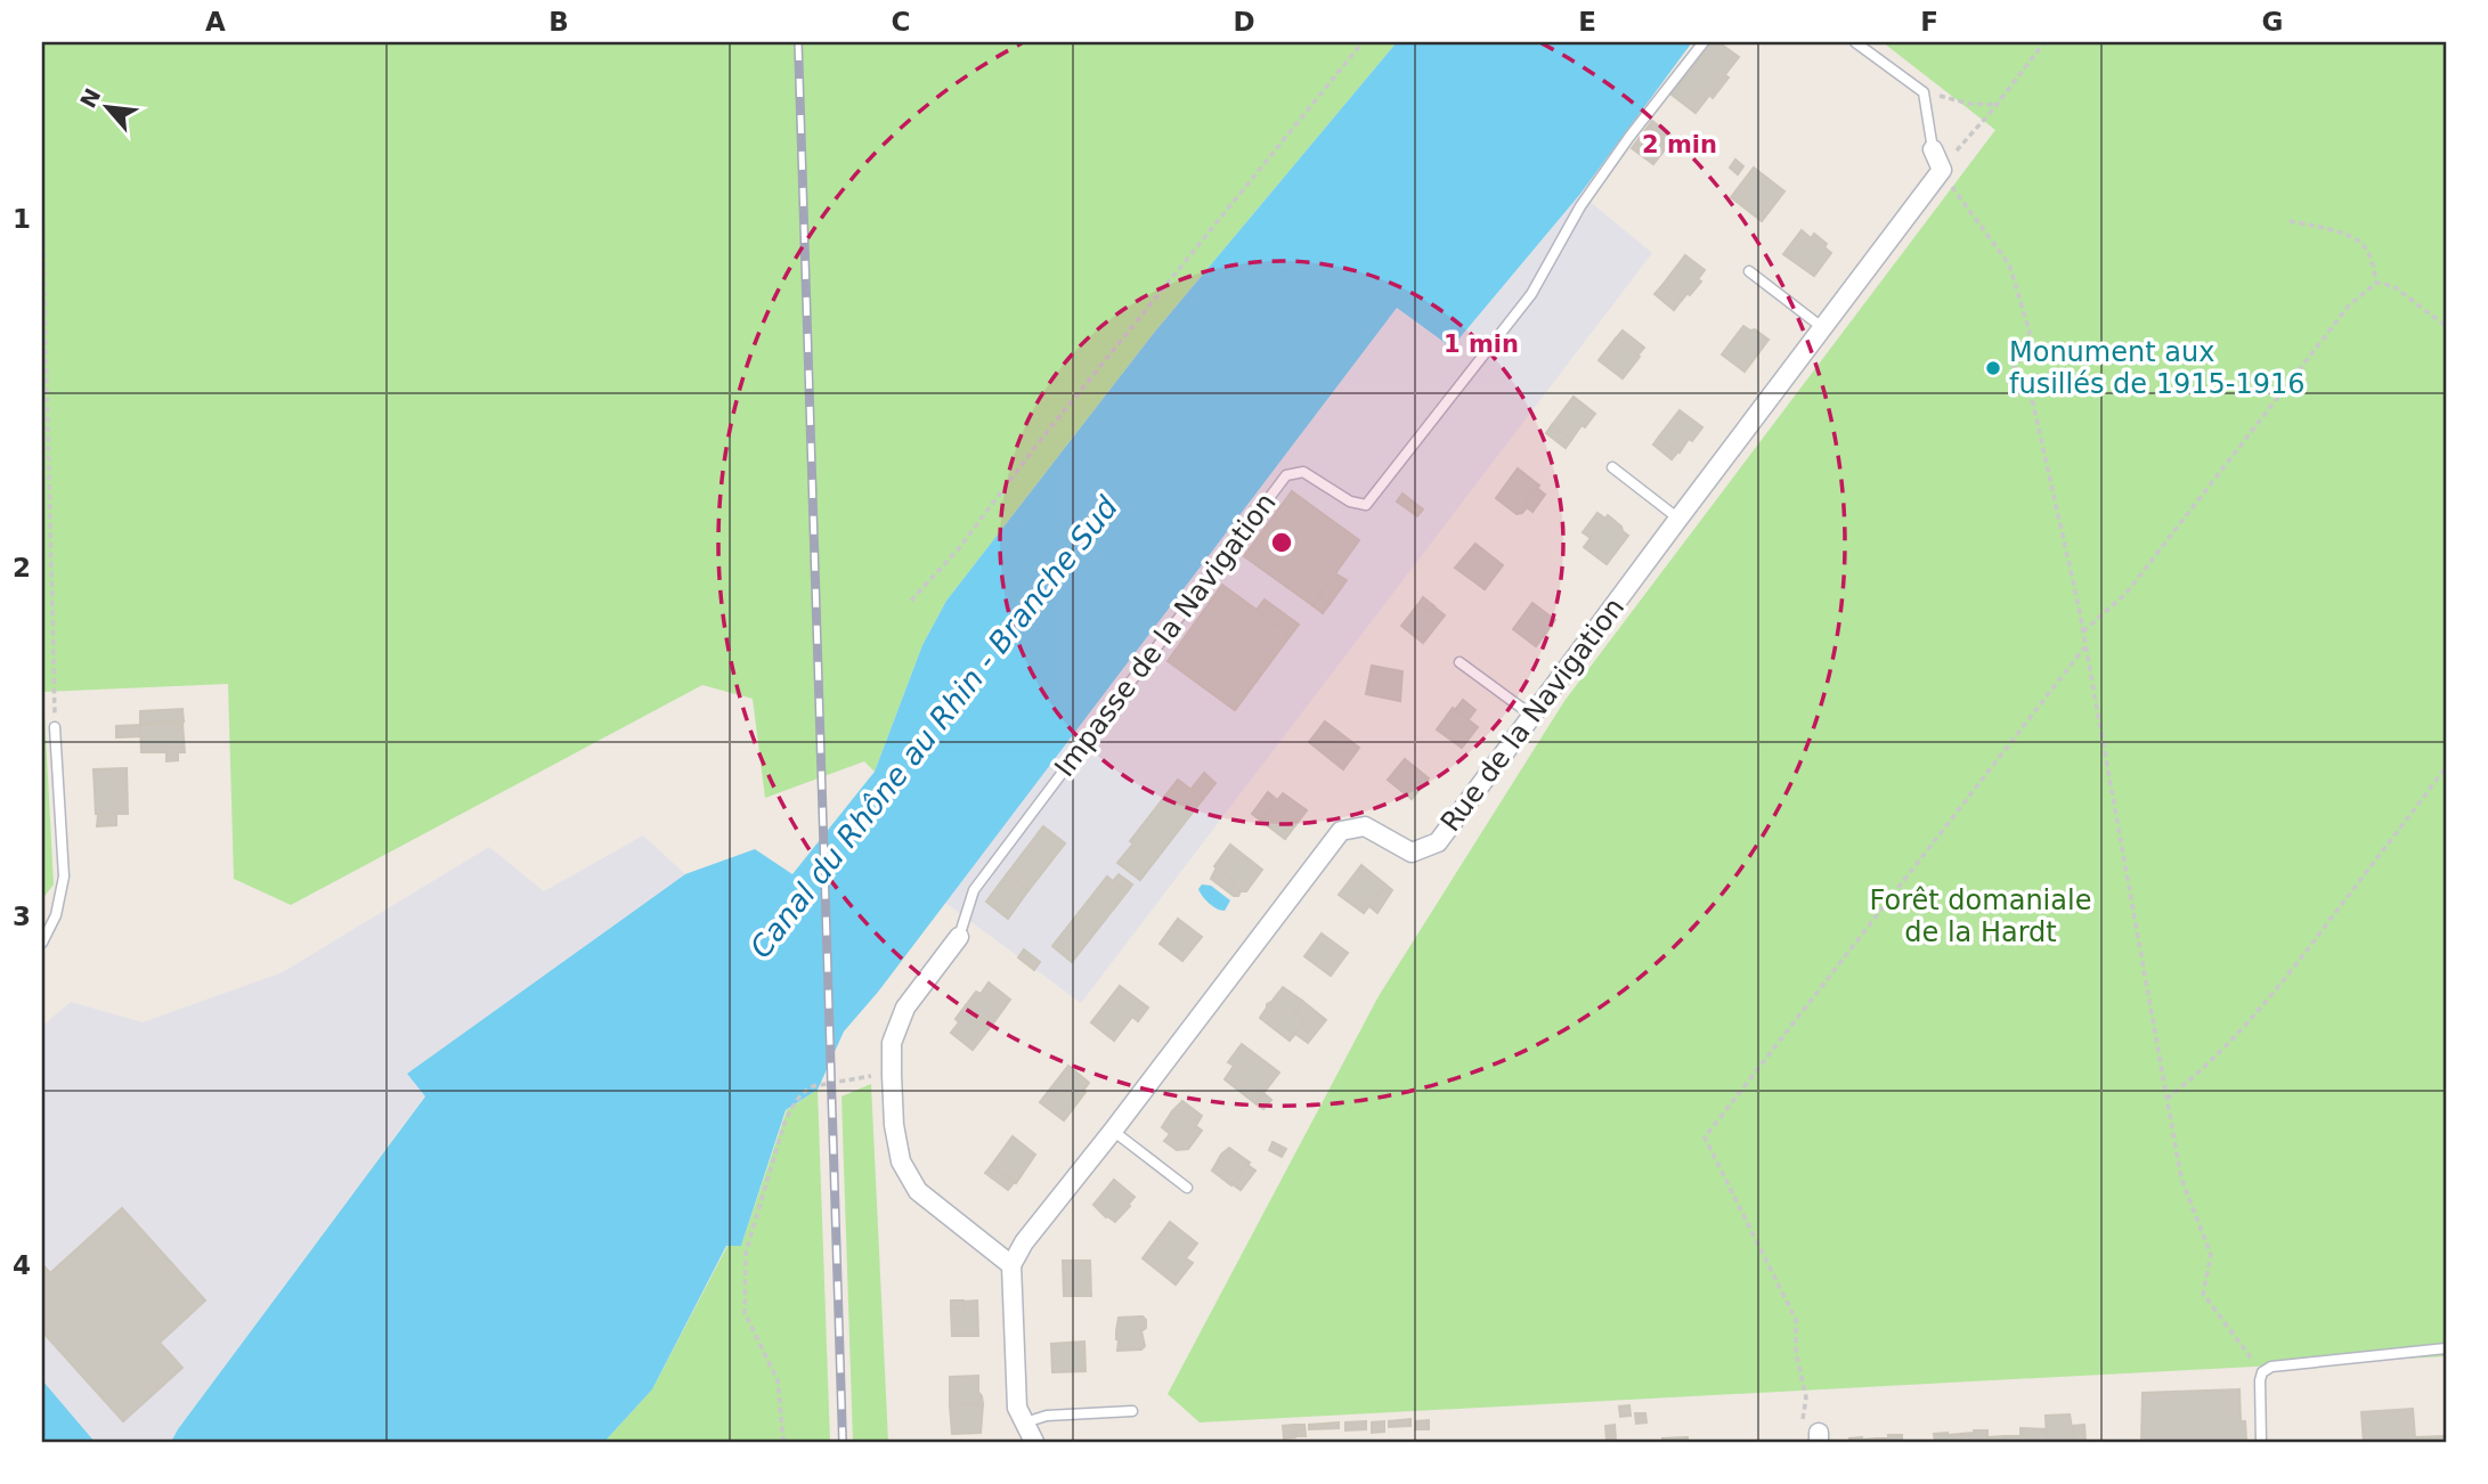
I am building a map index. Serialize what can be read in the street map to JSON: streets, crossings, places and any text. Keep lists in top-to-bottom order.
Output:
{
  "streets": {
    "street": ["Impasse de la Navigation", "Rue de la Navigation"]
  },
  "crossings": [
    ["Impasse de la Navigation", "Rue de la Navigation"]
  ],
  "water": ["Canal du Rhône au Rhin - Branche Sud"],
  "parks": ["Forêt domaniale de la Hardt"],
  "places": ["Monument aux fusillés de 1915-1916"],
  "north": "top left",
  "grid": {
    "columns": [
      "A",
      "B",
      "C",
      "D",
      "E",
      "F",
      "G"
    ],
    "rows": [
      "1",
      "2",
      "3",
      "4"
    ]
  },
  "rings": ["2 min", "1 min"]
}
